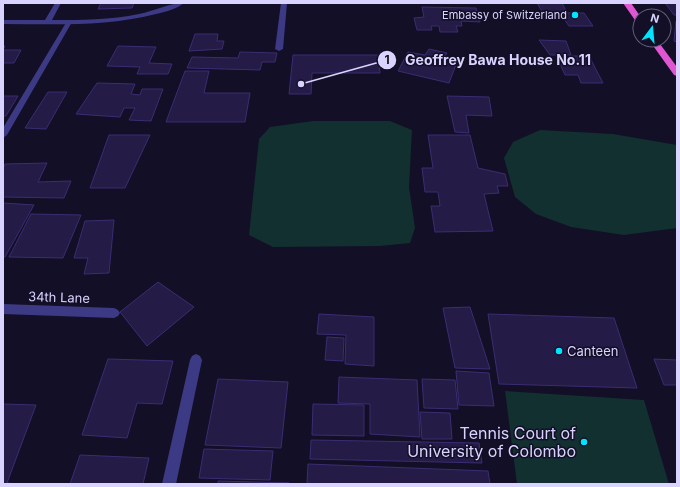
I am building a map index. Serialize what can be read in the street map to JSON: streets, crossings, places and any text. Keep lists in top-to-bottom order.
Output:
{
  "streets": {
    "street": ["34th Lane"]
  },
  "places": [
    "Embassy of Switzerland",
    "Geoffrey Bawa House No.11",
    "Canteen",
    "Tennis Court of University of Colombo"
  ],
  "north": "top"
}
